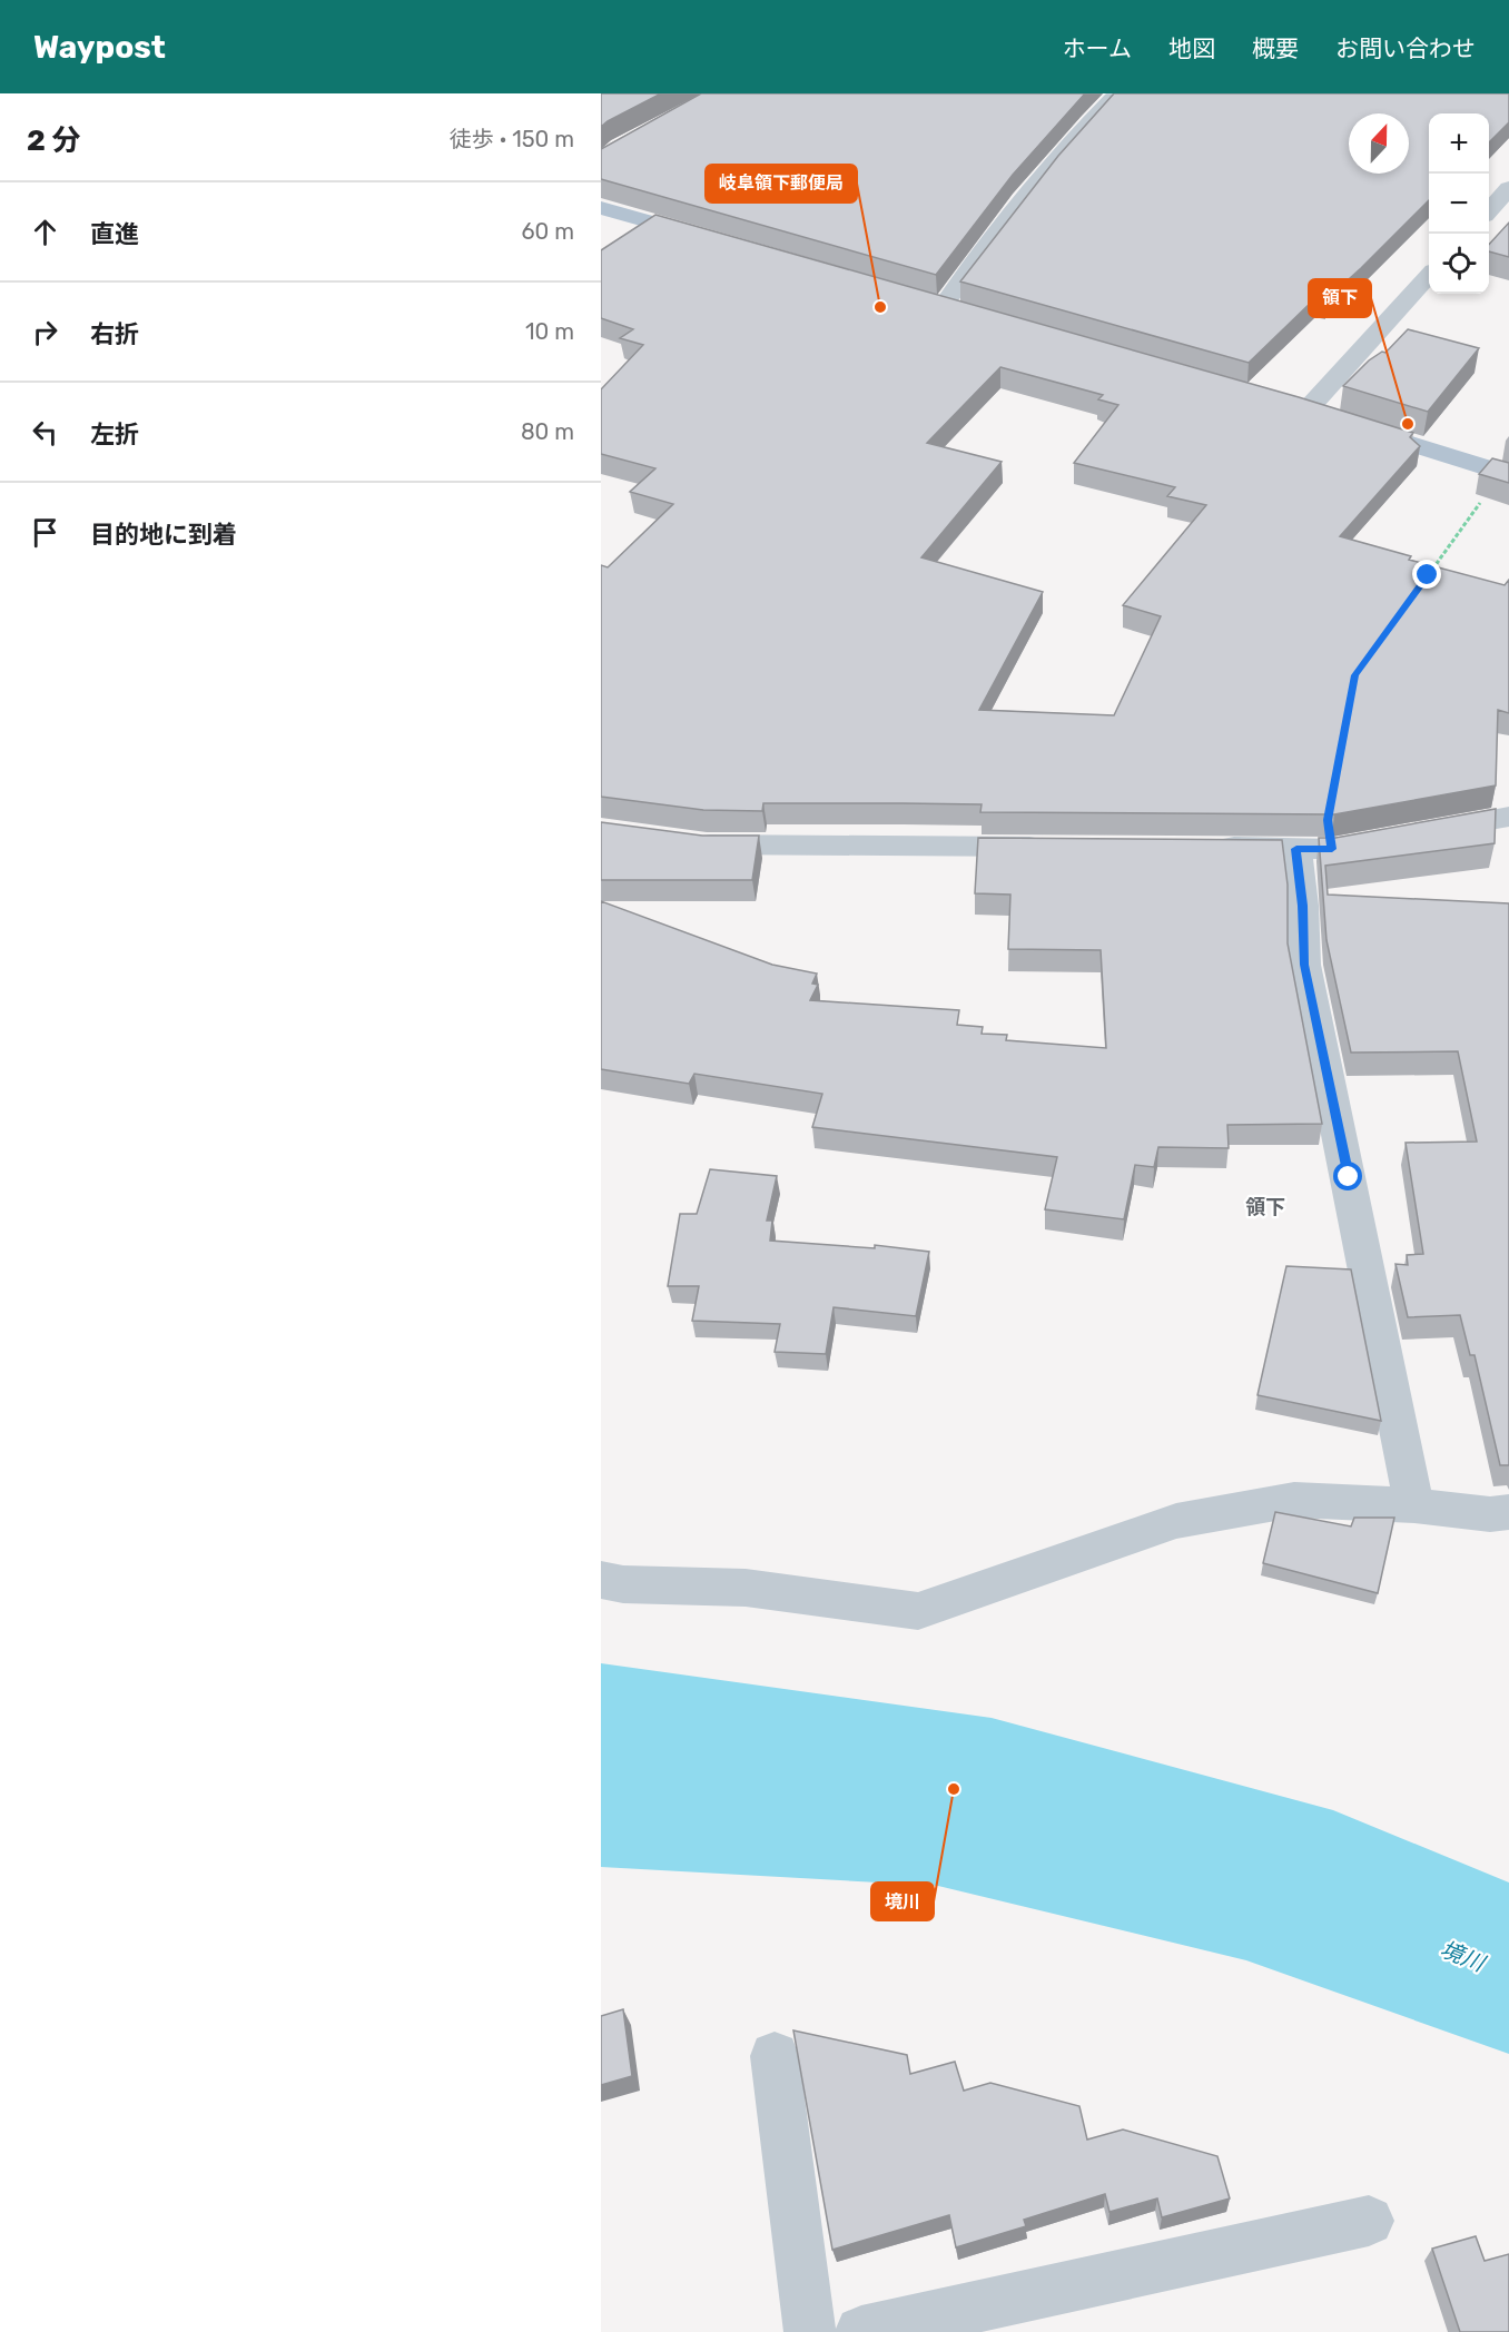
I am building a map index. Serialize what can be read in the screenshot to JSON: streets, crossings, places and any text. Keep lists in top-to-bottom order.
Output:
{
  "districts": ["領下"],
  "water": ["境川"],
  "places": ["岐阜領下郵便局", "領下", "境川"],
  "north": "top",
  "page": {
    "header": "Waypost",
    "nav": [
      "ホーム",
      "地図",
      "概要",
      "お問い合わせ"
    ],
    "heading": ["2 分", "徒歩 · 150 m"],
    "map_buttons": ["+", "−"],
    "list": [
      ["直進", "60 m"],
      ["右折", "10 m"],
      ["左折", "80 m"],
      "目的地に到着"
    ]
  }
}
